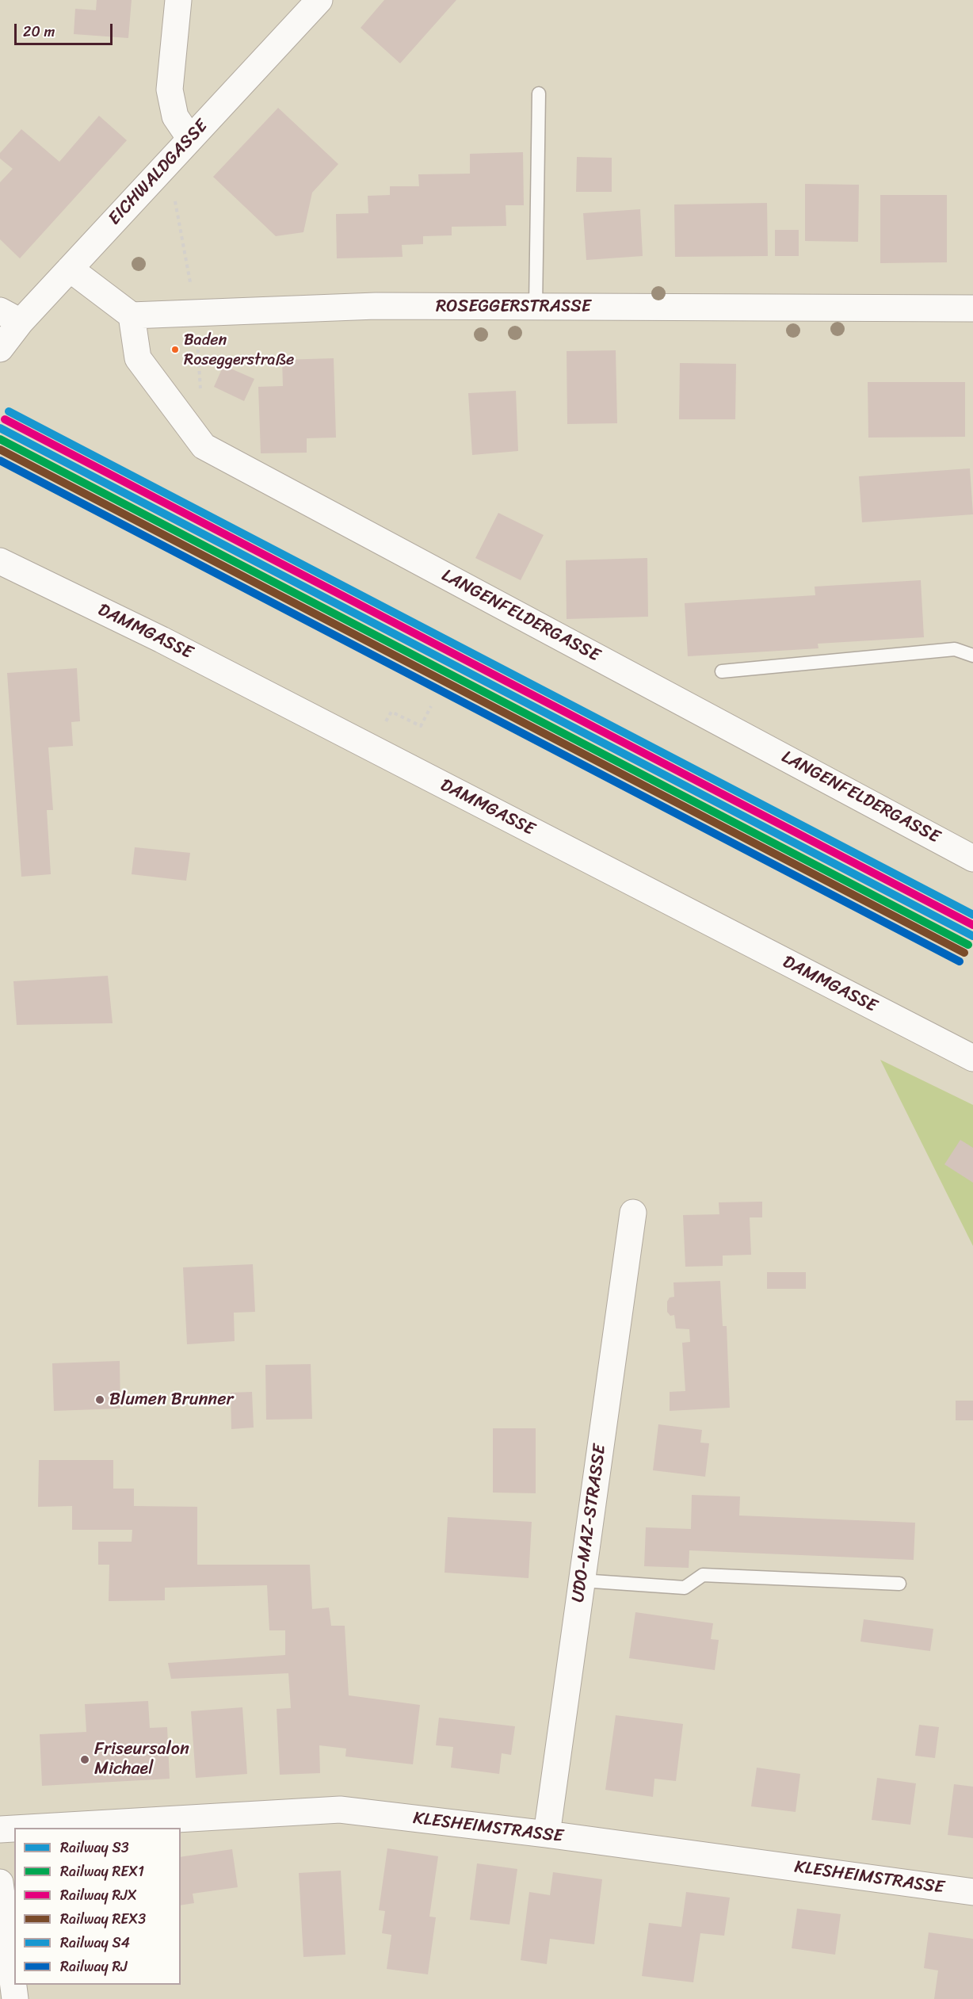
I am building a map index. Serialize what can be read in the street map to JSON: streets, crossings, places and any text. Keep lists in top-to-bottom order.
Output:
{
  "streets": {
    "street": [
      "EICHWALDGASSE",
      "ROSEGGERSTRASSE",
      "LANGENFELDERGASSE",
      "DAMMGASSE",
      "UDO-MAZ-STRASSE",
      "KLESHEIMSTRASSE"
    ]
  },
  "crossings": [
    ["ROSEGGERSTRASSE", "LANGENFELDERGASSE"],
    ["UDO-MAZ-STRASSE", "KLESHEIMSTRASSE"]
  ],
  "places": ["Baden Roseggerstraße", "Blumen Brunner", "Friseursalon Michael"],
  "lines": [
    "rail line S4",
    "rail line RJX",
    "rail line S3",
    "rail line REX1",
    "rail line REX3",
    "rail line RJ"
  ],
  "legend": [
    "Railway S3",
    "Railway REX1",
    "Railway RJX",
    "Railway REX3",
    "Railway S4",
    "Railway RJ"
  ],
  "scale_bar": "20 m"
}
